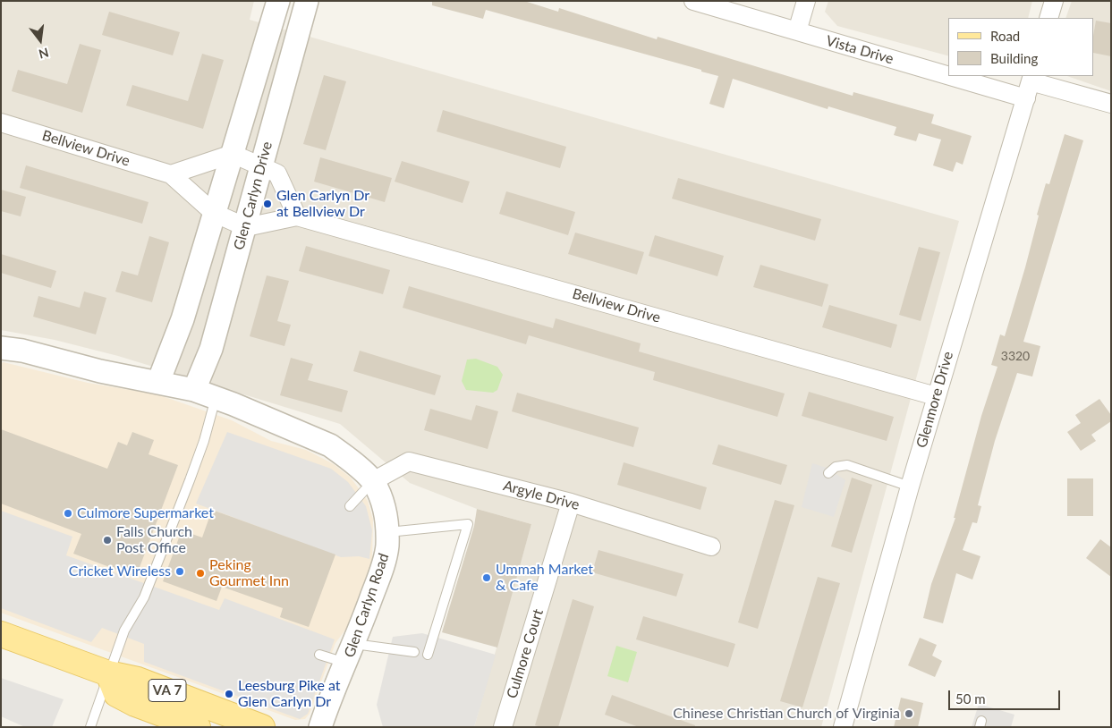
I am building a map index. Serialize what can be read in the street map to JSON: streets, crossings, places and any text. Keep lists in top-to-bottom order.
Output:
{
  "streets": {
    "main road": ["VA 7"],
    "street": [
      "Vista Drive",
      "Bellview Drive",
      "Glen Carlyn Drive",
      "Glenmore Drive",
      "Argyle Drive",
      "Glen Carlyn Road",
      "Culmore Court"
    ]
  },
  "crossings": [
    ["Vista Drive", "Glenmore Drive"],
    ["Bellview Drive", "Glen Carlyn Drive"],
    ["Bellview Drive", "Glenmore Drive"],
    ["Argyle Drive", "Glen Carlyn Road"],
    ["Argyle Drive", "Culmore Court"]
  ],
  "places": [
    "Glen Carlyn Dr at Bellview Dr",
    "Culmore Supermarket",
    "Falls Church Post Office",
    "Cricket Wireless",
    "Peking Gourmet Inn",
    "Ummah Market & Cafe",
    "Leesburg Pike at Glen Carlyn Dr",
    "Chinese Christian Church of Virginia"
  ],
  "house_numbers": ["3320"],
  "legend": ["Road", "Building"],
  "scale_bar": "50 m",
  "north": "bottom"
}
